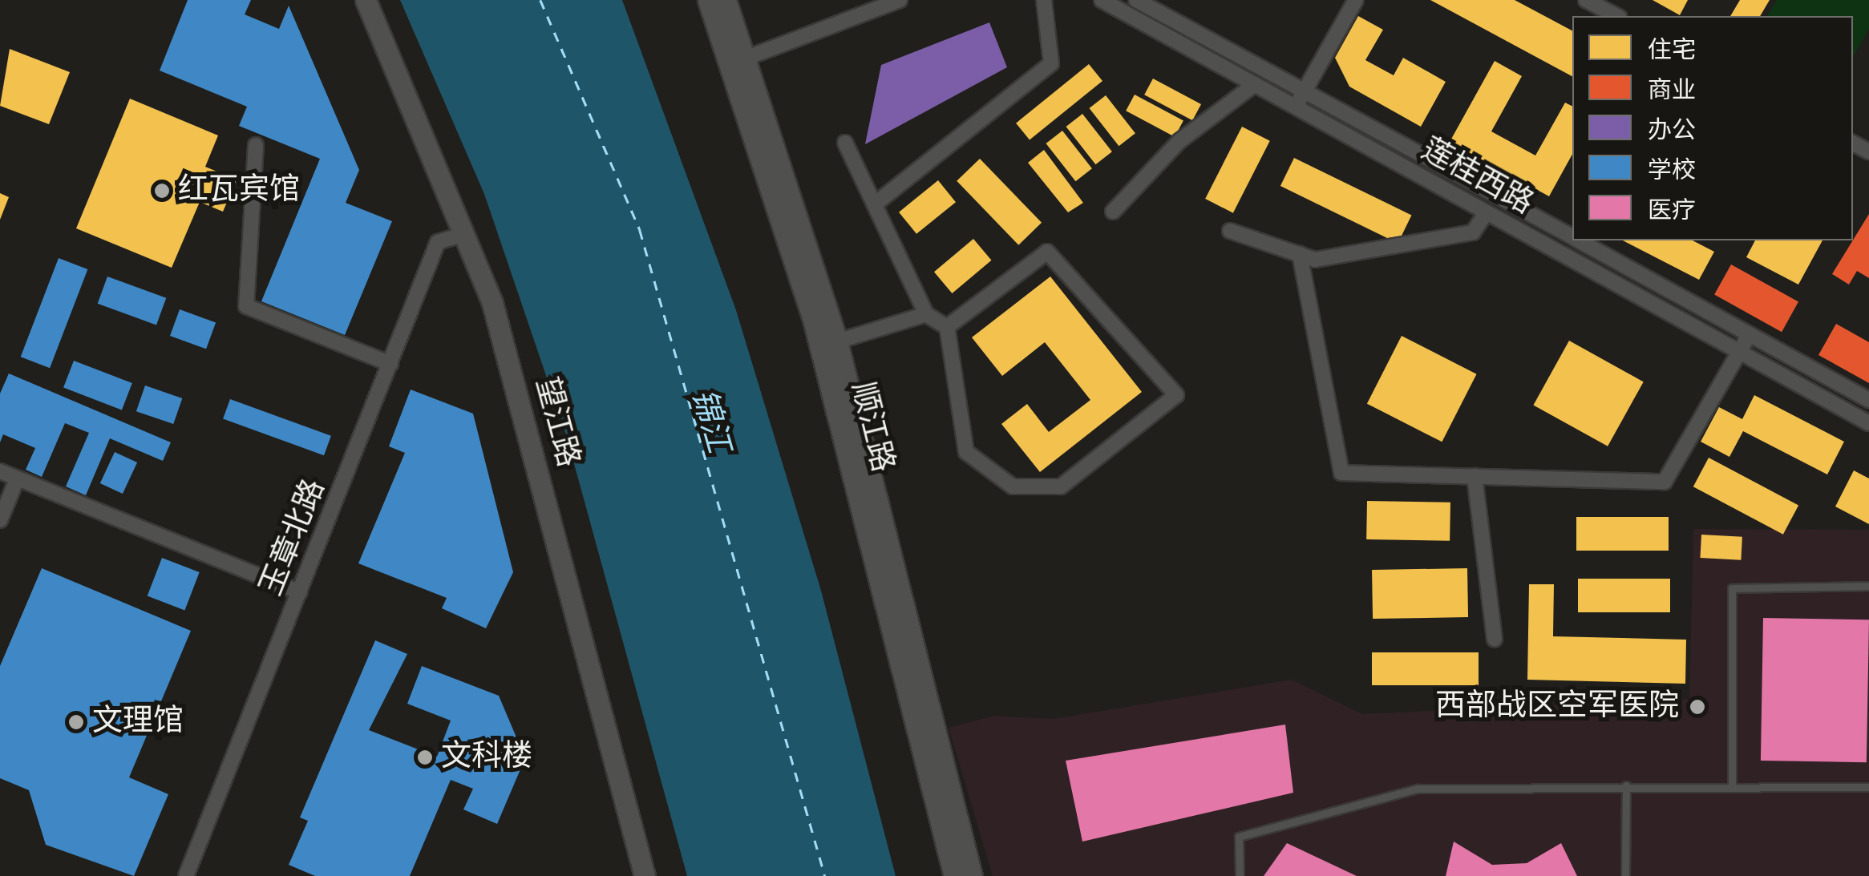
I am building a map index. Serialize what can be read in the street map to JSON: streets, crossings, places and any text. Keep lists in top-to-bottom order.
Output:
{
  "streets": {
    "main road": ["望江路", "顺江路"],
    "street": ["莲桂西路", "玉章北路"]
  },
  "crossings": [
    ["望江路", "玉章北路"]
  ],
  "water": ["锦江"],
  "places": [
    "红瓦宾馆",
    "西部战区空军医院",
    "文理馆",
    "文科楼"
  ],
  "legend": [
    "住宅",
    "商业",
    "办公",
    "学校",
    "医疗"
  ]
}
